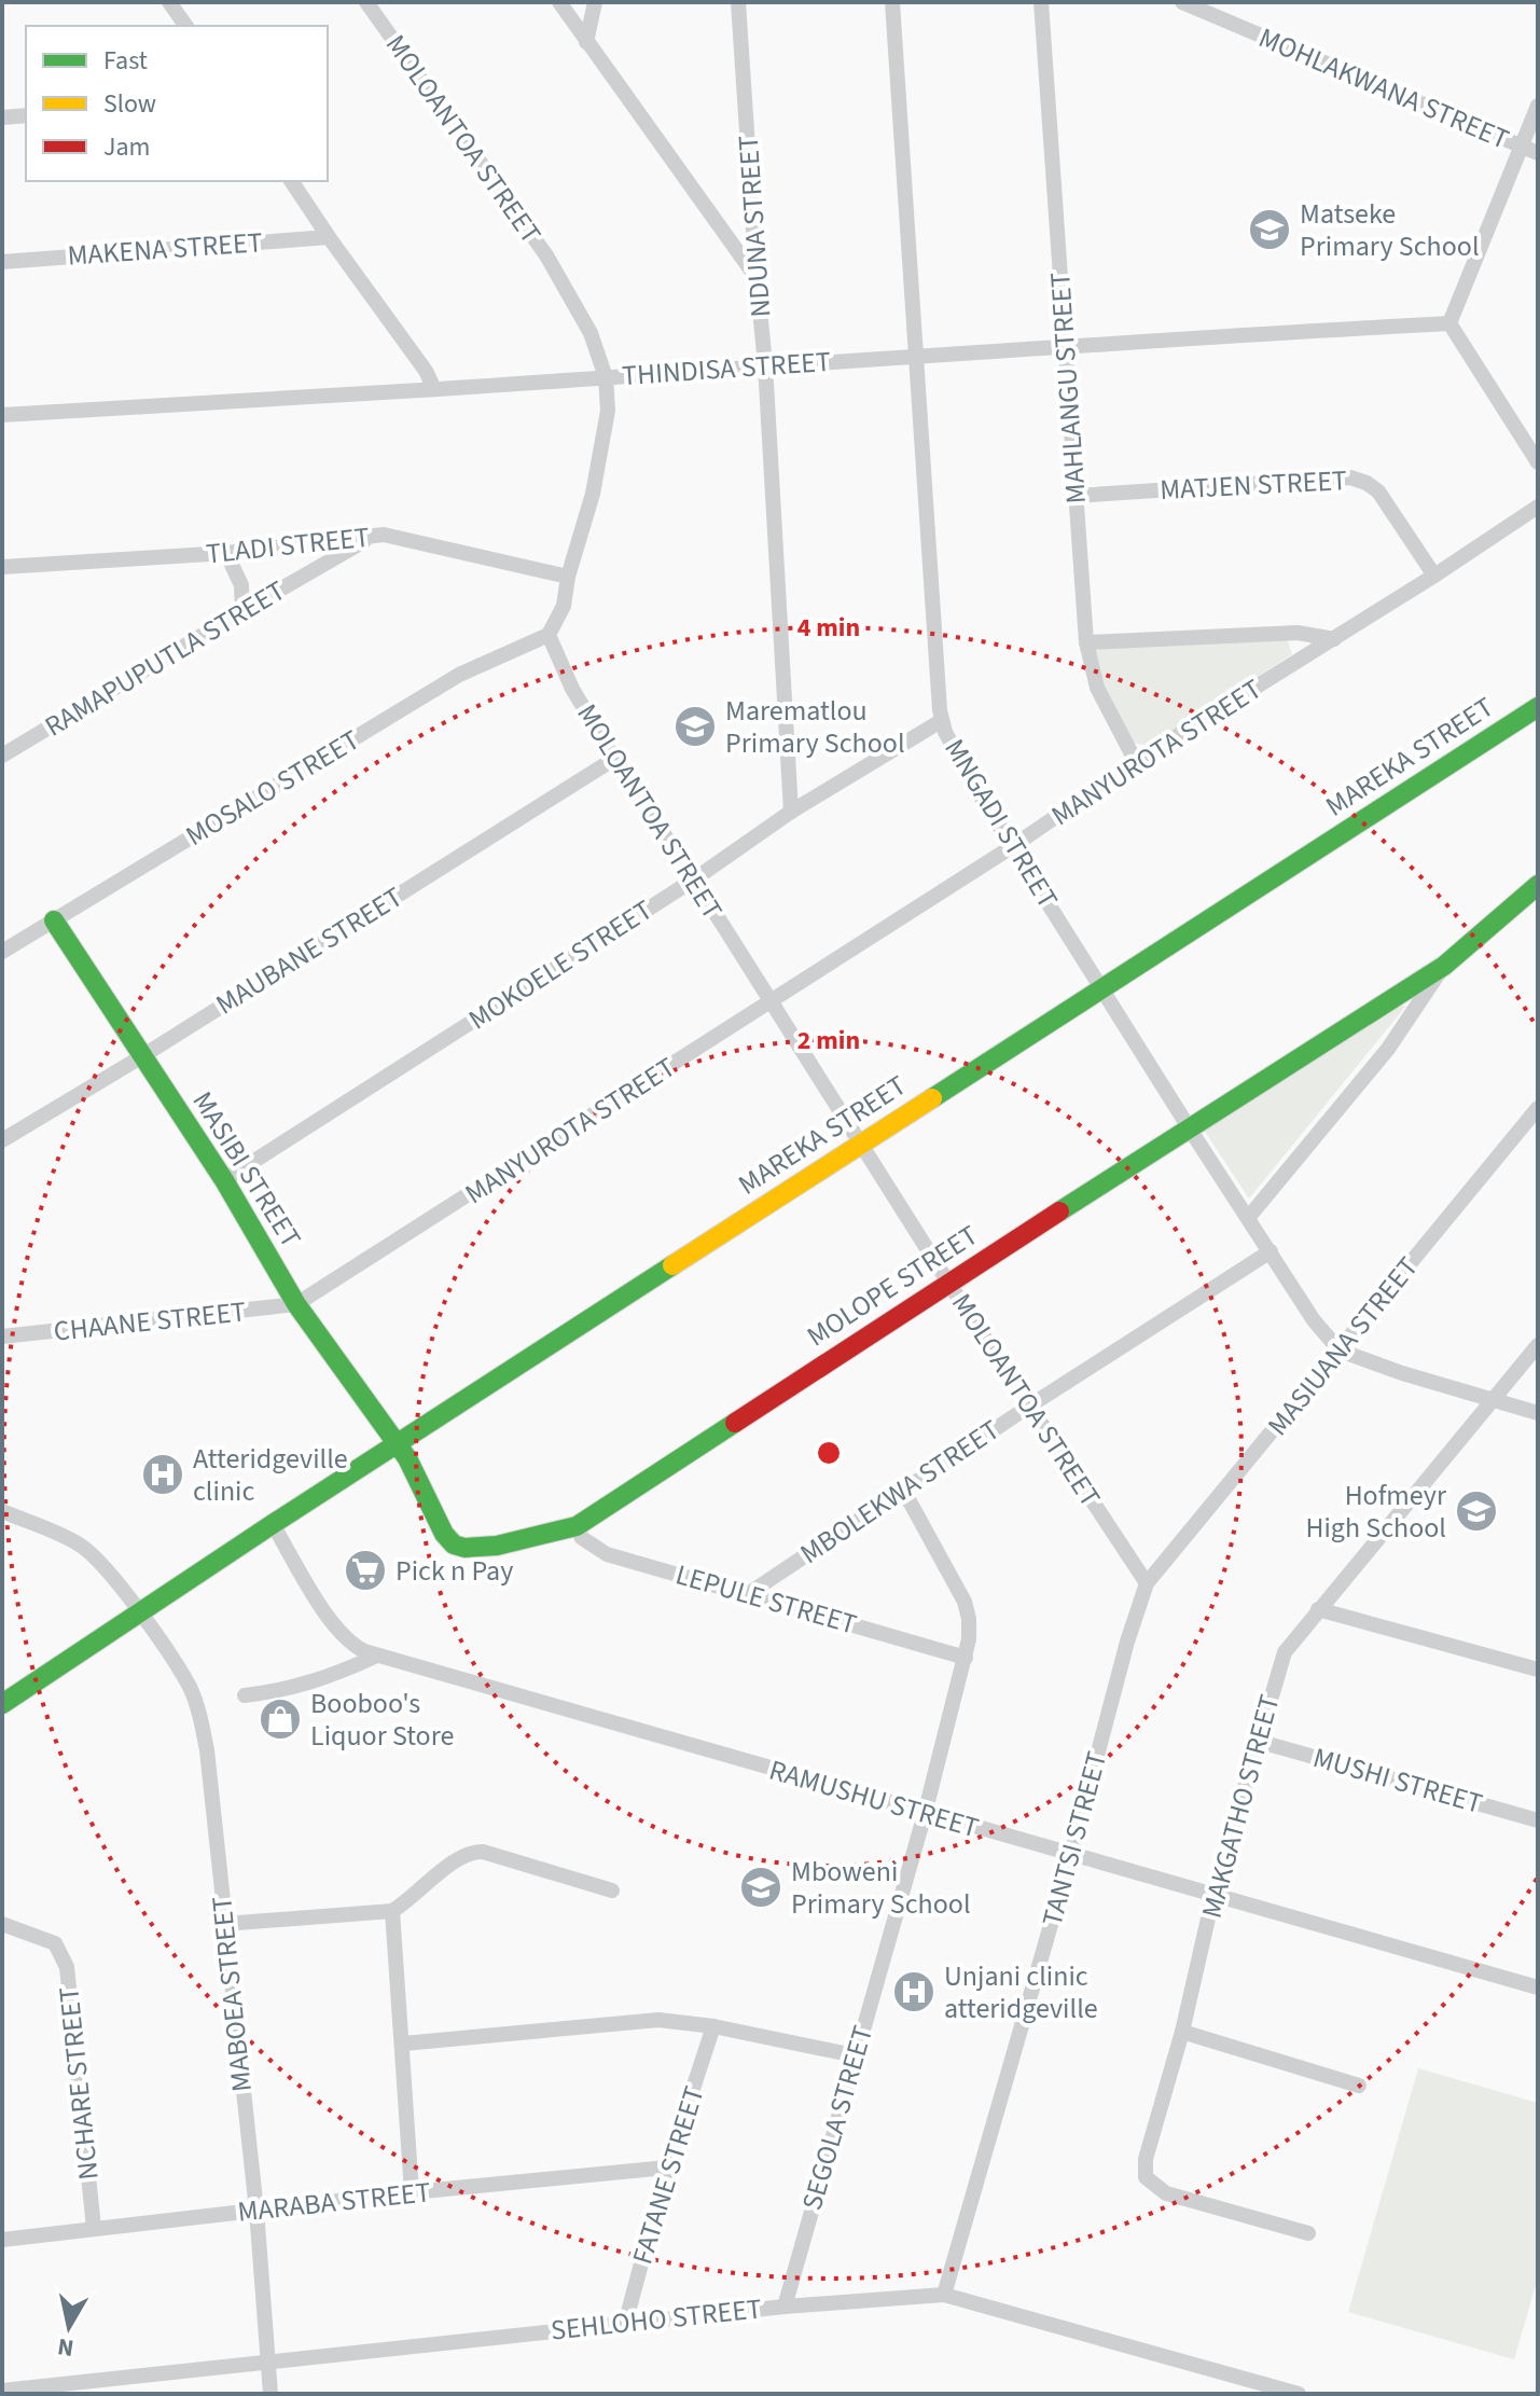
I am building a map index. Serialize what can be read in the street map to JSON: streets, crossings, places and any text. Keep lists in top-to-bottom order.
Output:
{
  "streets": {
    "street": [
      "MOHLAKWANA STREET",
      "MOLOANTOA STREET",
      "NDUNA STREET",
      "MAKENA STREET",
      "THINDISA STREET",
      "MAHLANGU STREET",
      "MATJEN STREET",
      "TLADI STREET",
      "RAMAPUPUTLA STREET",
      "MANYUROTA STREET",
      "MAREKA STREET",
      "MOSALO STREET",
      "MNGADI STREET",
      "MAUBANE STREET",
      "MOKOELE STREET",
      "MASIBI STREET",
      "MOLOPE STREET",
      "CHAANE STREET",
      "MASIUANA STREET",
      "MBOLEKWA STREET",
      "LEPULE STREET",
      "MUSHI STREET",
      "RAMUSHU STREET",
      "MAKGATHO STREET",
      "TANTSI STREET",
      "MABOEA STREET",
      "NCHARE STREET",
      "SEGOLA STREET",
      "FATANE STREET",
      "MARABA STREET",
      "SEHLOHO STREET"
    ]
  },
  "crossings": [
    ["MOLOANTOA STREET", "THINDISA STREET"],
    ["MOLOANTOA STREET", "TLADI STREET"],
    ["MOLOANTOA STREET", "MANYUROTA STREET"],
    ["MOLOANTOA STREET", "MAREKA STREET"],
    ["MOLOANTOA STREET", "MOSALO STREET"],
    ["MOLOANTOA STREET", "MAUBANE STREET"],
    ["MOLOANTOA STREET", "MOKOELE STREET"],
    ["MOLOANTOA STREET", "MOLOPE STREET"],
    ["MOLOANTOA STREET", "MASIUANA STREET"],
    ["MOLOANTOA STREET", "MBOLEKWA STREET"],
    ["MOLOANTOA STREET", "TANTSI STREET"],
    ["NDUNA STREET", "THINDISA STREET"],
    ["NDUNA STREET", "MOKOELE STREET"],
    ["THINDISA STREET", "MAHLANGU STREET"],
    ["THINDISA STREET", "MNGADI STREET"],
    ["MAHLANGU STREET", "MATJEN STREET"],
    ["MAHLANGU STREET", "MANYUROTA STREET"],
    ["MATJEN STREET", "MANYUROTA STREET"],
    ["TLADI STREET", "RAMAPUPUTLA STREET"],
    ["MANYUROTA STREET", "MNGADI STREET"],
    ["MANYUROTA STREET", "MASIBI STREET"],
    ["MANYUROTA STREET", "CHAANE STREET"],
    ["MAREKA STREET", "MNGADI STREET"],
    ["MAREKA STREET", "MASIBI STREET"],
    ["MAREKA STREET", "MOLOPE STREET"],
    ["MAREKA STREET", "RAMUSHU STREET"],
    ["MAREKA STREET", "MABOEA STREET"],
    ["MOSALO STREET", "MASIBI STREET"],
    ["MNGADI STREET", "MOKOELE STREET"],
    ["MNGADI STREET", "MOLOPE STREET"],
    ["MNGADI STREET", "MASIUANA STREET"],
    ["MNGADI STREET", "MBOLEKWA STREET"],
    ["MAUBANE STREET", "MASIBI STREET"],
    ["MOKOELE STREET", "MASIBI STREET"],
    ["MASIBI STREET", "MOLOPE STREET"],
    ["MASIBI STREET", "CHAANE STREET"],
    ["MOLOPE STREET", "LEPULE STREET"],
    ["MASIUANA STREET", "TANTSI STREET"],
    ["MBOLEKWA STREET", "LEPULE STREET"],
    ["MBOLEKWA STREET", "SEGOLA STREET"],
    ["LEPULE STREET", "SEGOLA STREET"],
    ["MUSHI STREET", "MAKGATHO STREET"],
    ["RAMUSHU STREET", "MAKGATHO STREET"],
    ["RAMUSHU STREET", "TANTSI STREET"],
    ["RAMUSHU STREET", "SEGOLA STREET"],
    ["TANTSI STREET", "SEHLOHO STREET"],
    ["MABOEA STREET", "MARABA STREET"],
    ["MABOEA STREET", "SEHLOHO STREET"],
    ["NCHARE STREET", "MARABA STREET"],
    ["SEGOLA STREET", "SEHLOHO STREET"],
    ["FATANE STREET", "MARABA STREET"],
    ["FATANE STREET", "SEHLOHO STREET"]
  ],
  "places": {
    "school or university": [
      "Matseke Primary School",
      "Marematlou Primary School",
      "Hofmeyr High School",
      "Mboweni Primary School"
    ],
    "hospital": ["Atteridgeville clinic", "Unjani clinic atteridgeville"],
    "supermarket": ["Pick n Pay"],
    "shop": ["Booboo's Liquor Store"]
  },
  "legend": ["Fast", "Slow", "Jam"],
  "north": "bottom",
  "rings": ["4 min", "2 min"]
}
